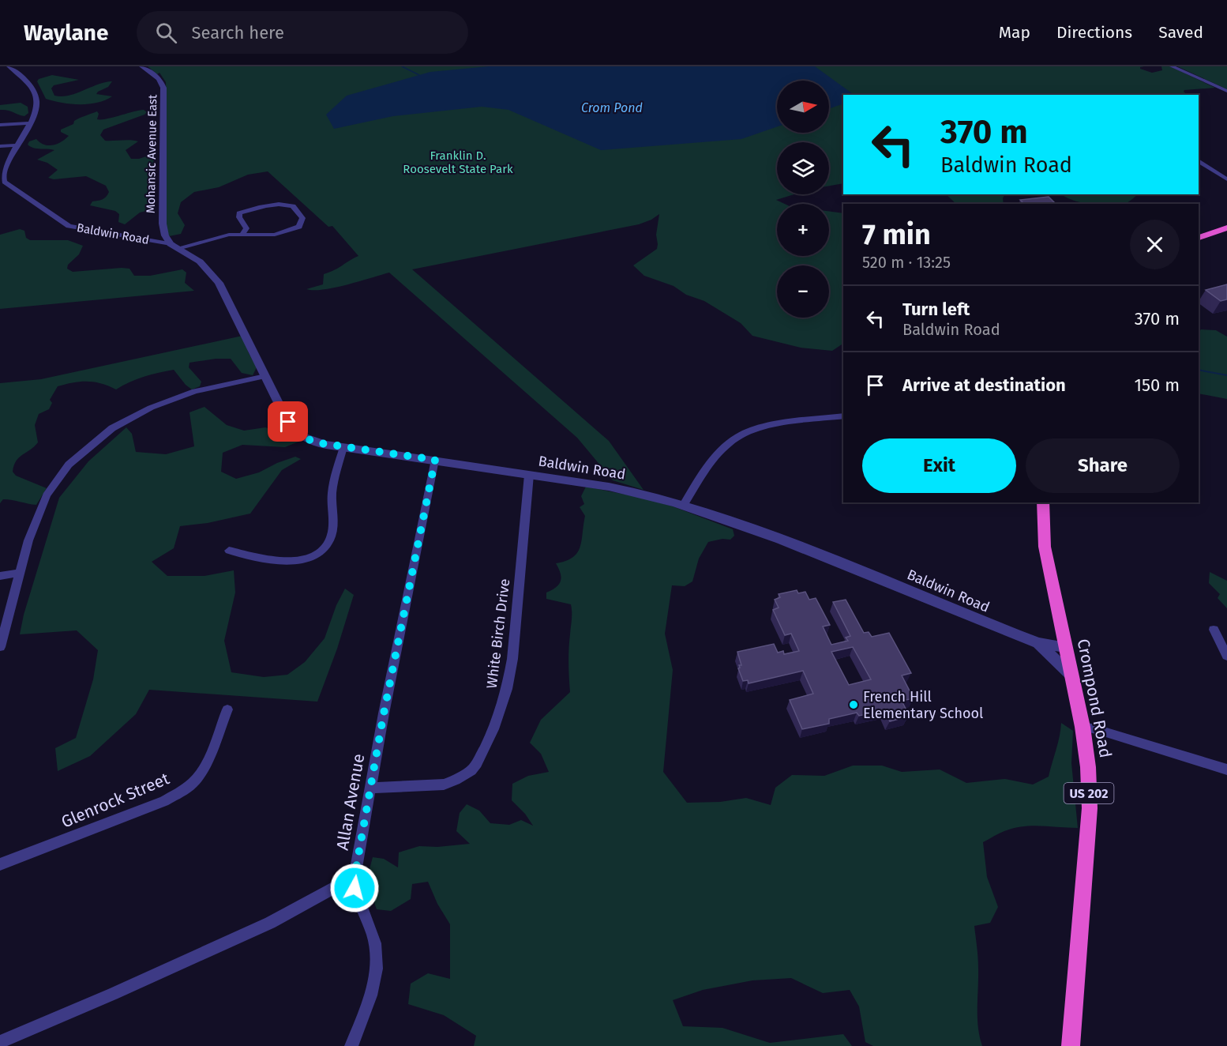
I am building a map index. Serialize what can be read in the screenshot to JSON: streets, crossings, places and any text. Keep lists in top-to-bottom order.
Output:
{
  "streets": {
    "highway": ["Crompond Road", "US 202"],
    "street": [
      "Mohansic Avenue East",
      "Baldwin Road",
      "White Birch Drive",
      "Glenrock Street",
      "Allan Avenue"
    ]
  },
  "crossings": [
    ["Mohansic Avenue East", "Baldwin Road"],
    ["Baldwin Road", "White Birch Drive"],
    ["Baldwin Road", "Crompond Road"],
    ["Baldwin Road", "Allan Avenue"],
    ["White Birch Drive", "Allan Avenue"]
  ],
  "water": ["Crom Pond"],
  "parks": ["Franklin D. Roosevelt State Park"],
  "places": ["French Hill Elementary School"],
  "north": "right",
  "page": {
    "header": "Waylane",
    "search": "Search here",
    "nav": ["Map", "Directions", "Saved"],
    "map_buttons": ["+", "−"],
    "turn": ["370 m", "Baldwin Road"],
    "heading": ["7 min", "520 m · 13:25"],
    "list": [
      {
        "name": "Turn left",
        "note": "Baldwin Road",
        "value": "370 m"
      },
      {
        "name": "Arrive at destination",
        "value": "150 m"
      }
    ],
    "buttons": ["Exit", "Share"]
  }
}
